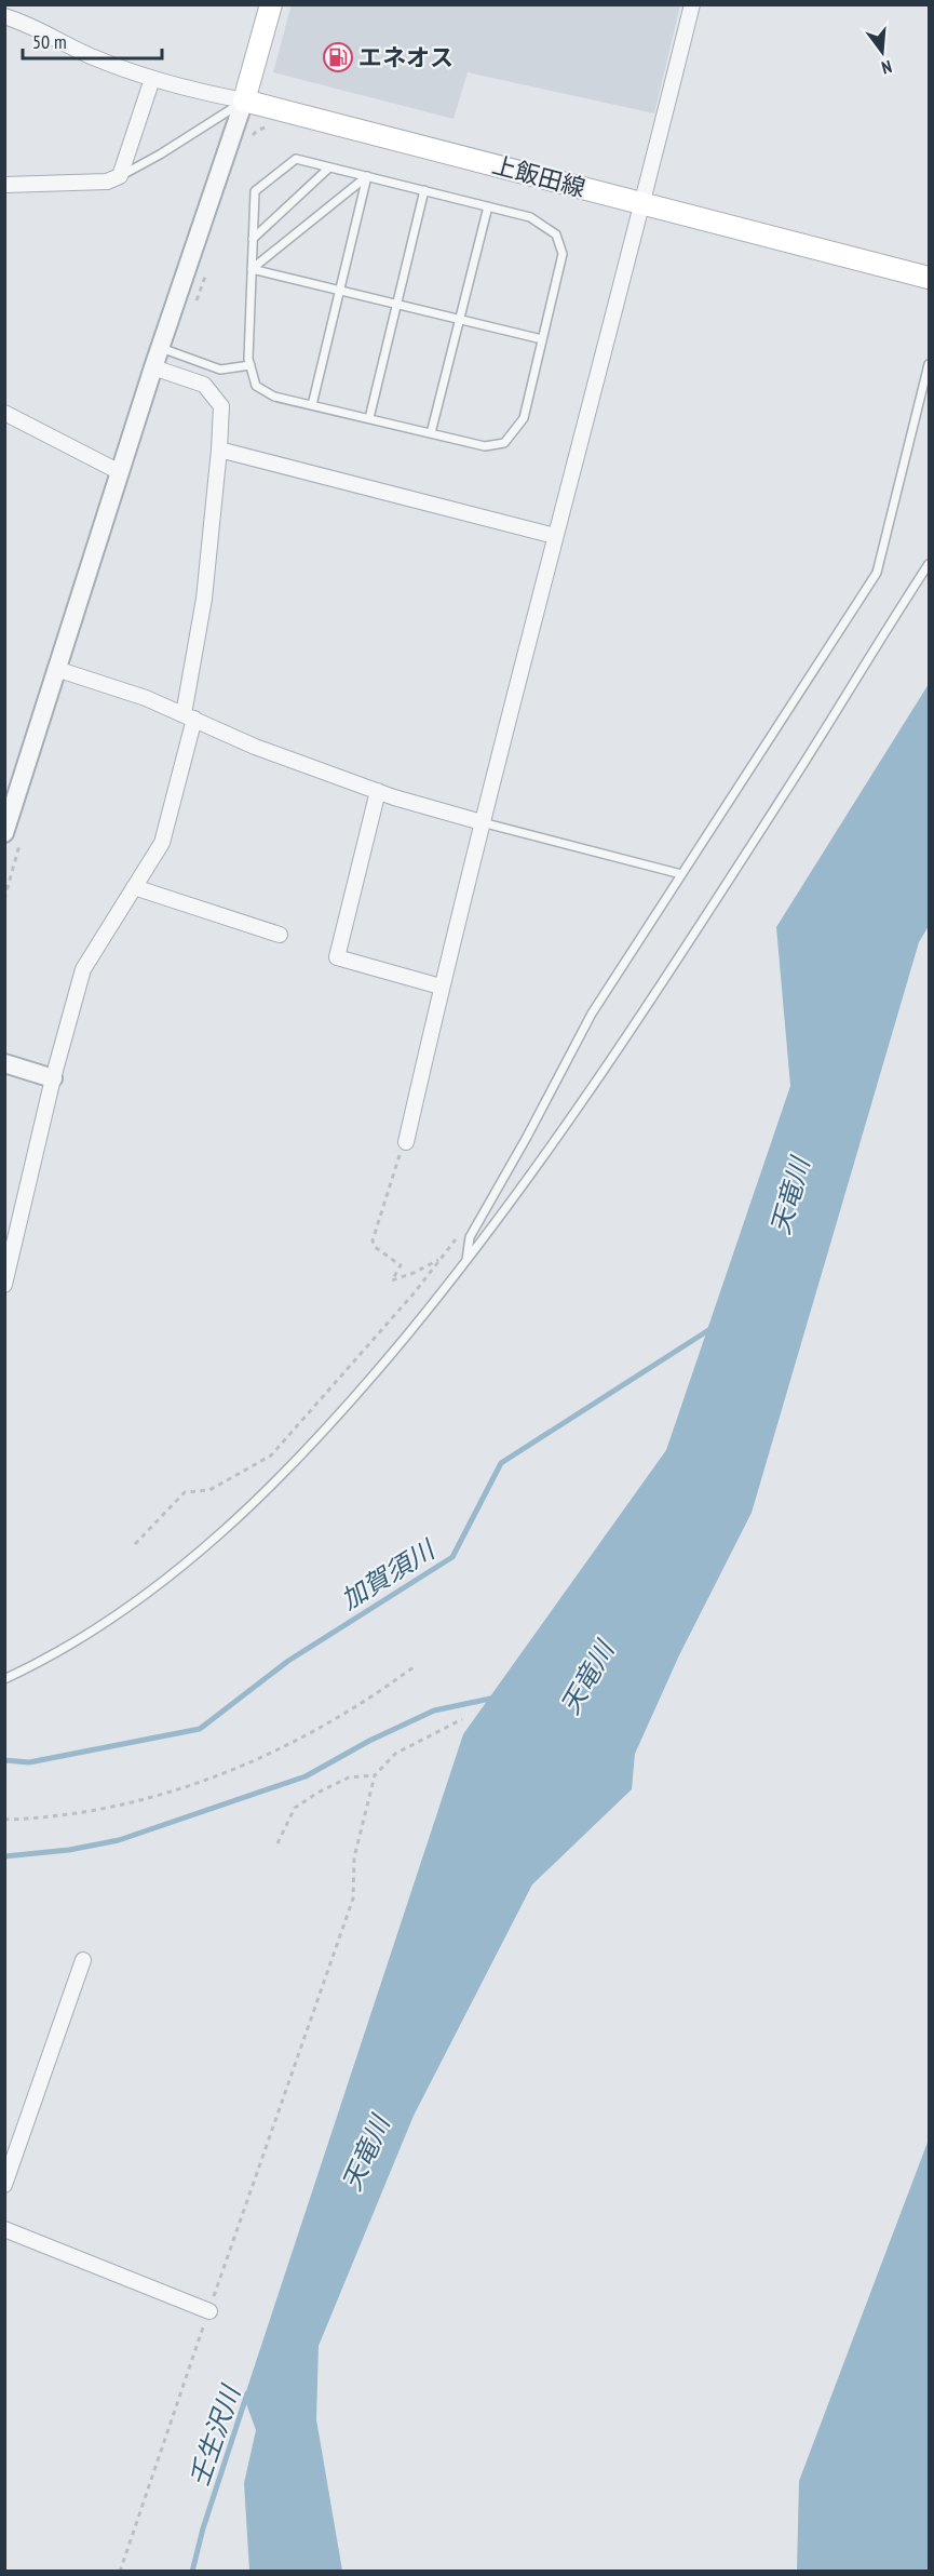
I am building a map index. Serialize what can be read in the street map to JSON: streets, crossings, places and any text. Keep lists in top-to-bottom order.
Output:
{
  "streets": {
    "main road": ["上飯田線"]
  },
  "water": ["天竜川", "加賀須川", "壬生沢川"],
  "places": {
    "fuel station": ["エネオス"]
  },
  "scale_bar": "50 m",
  "north": "bottom"
}
